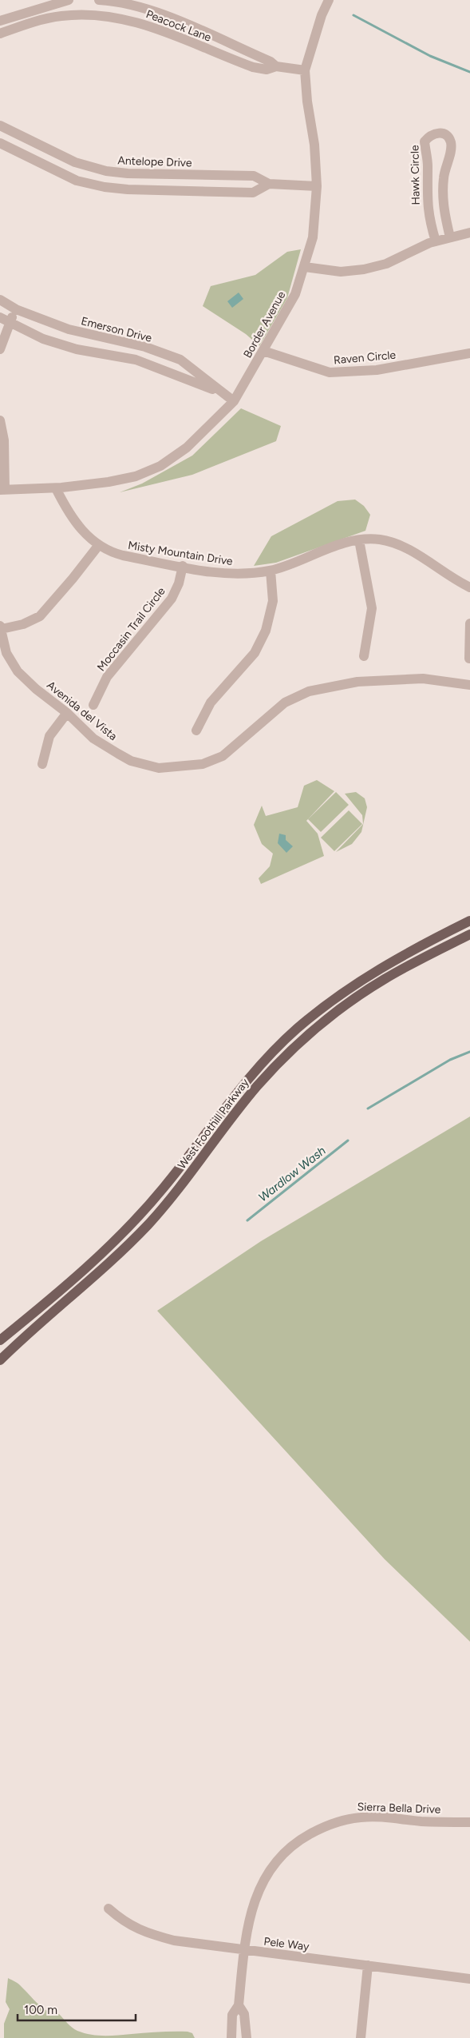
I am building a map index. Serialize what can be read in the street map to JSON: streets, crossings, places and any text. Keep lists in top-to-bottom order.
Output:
{
  "streets": {
    "main road": ["West Foothill Parkway"],
    "street": [
      "Peacock Lane",
      "Antelope Drive",
      "Hawk Circle",
      "Border Avenue",
      "Emerson Drive",
      "Raven Circle",
      "Misty Mountain Drive",
      "Moccasin Trail Circle",
      "Avenida del Vista",
      "Sierra Bella Drive",
      "Pele Way"
    ]
  },
  "crossings": [
    ["Peacock Lane", "Border Avenue"],
    ["Antelope Drive", "Border Avenue"],
    ["Border Avenue", "Emerson Drive"],
    ["Border Avenue", "Raven Circle"],
    ["Border Avenue", "Misty Mountain Drive"],
    ["Misty Mountain Drive", "Moccasin Trail Circle"],
    ["Sierra Bella Drive", "Pele Way"]
  ],
  "water": ["Wardlow Wash"],
  "scale_bar": "100 m"
}
